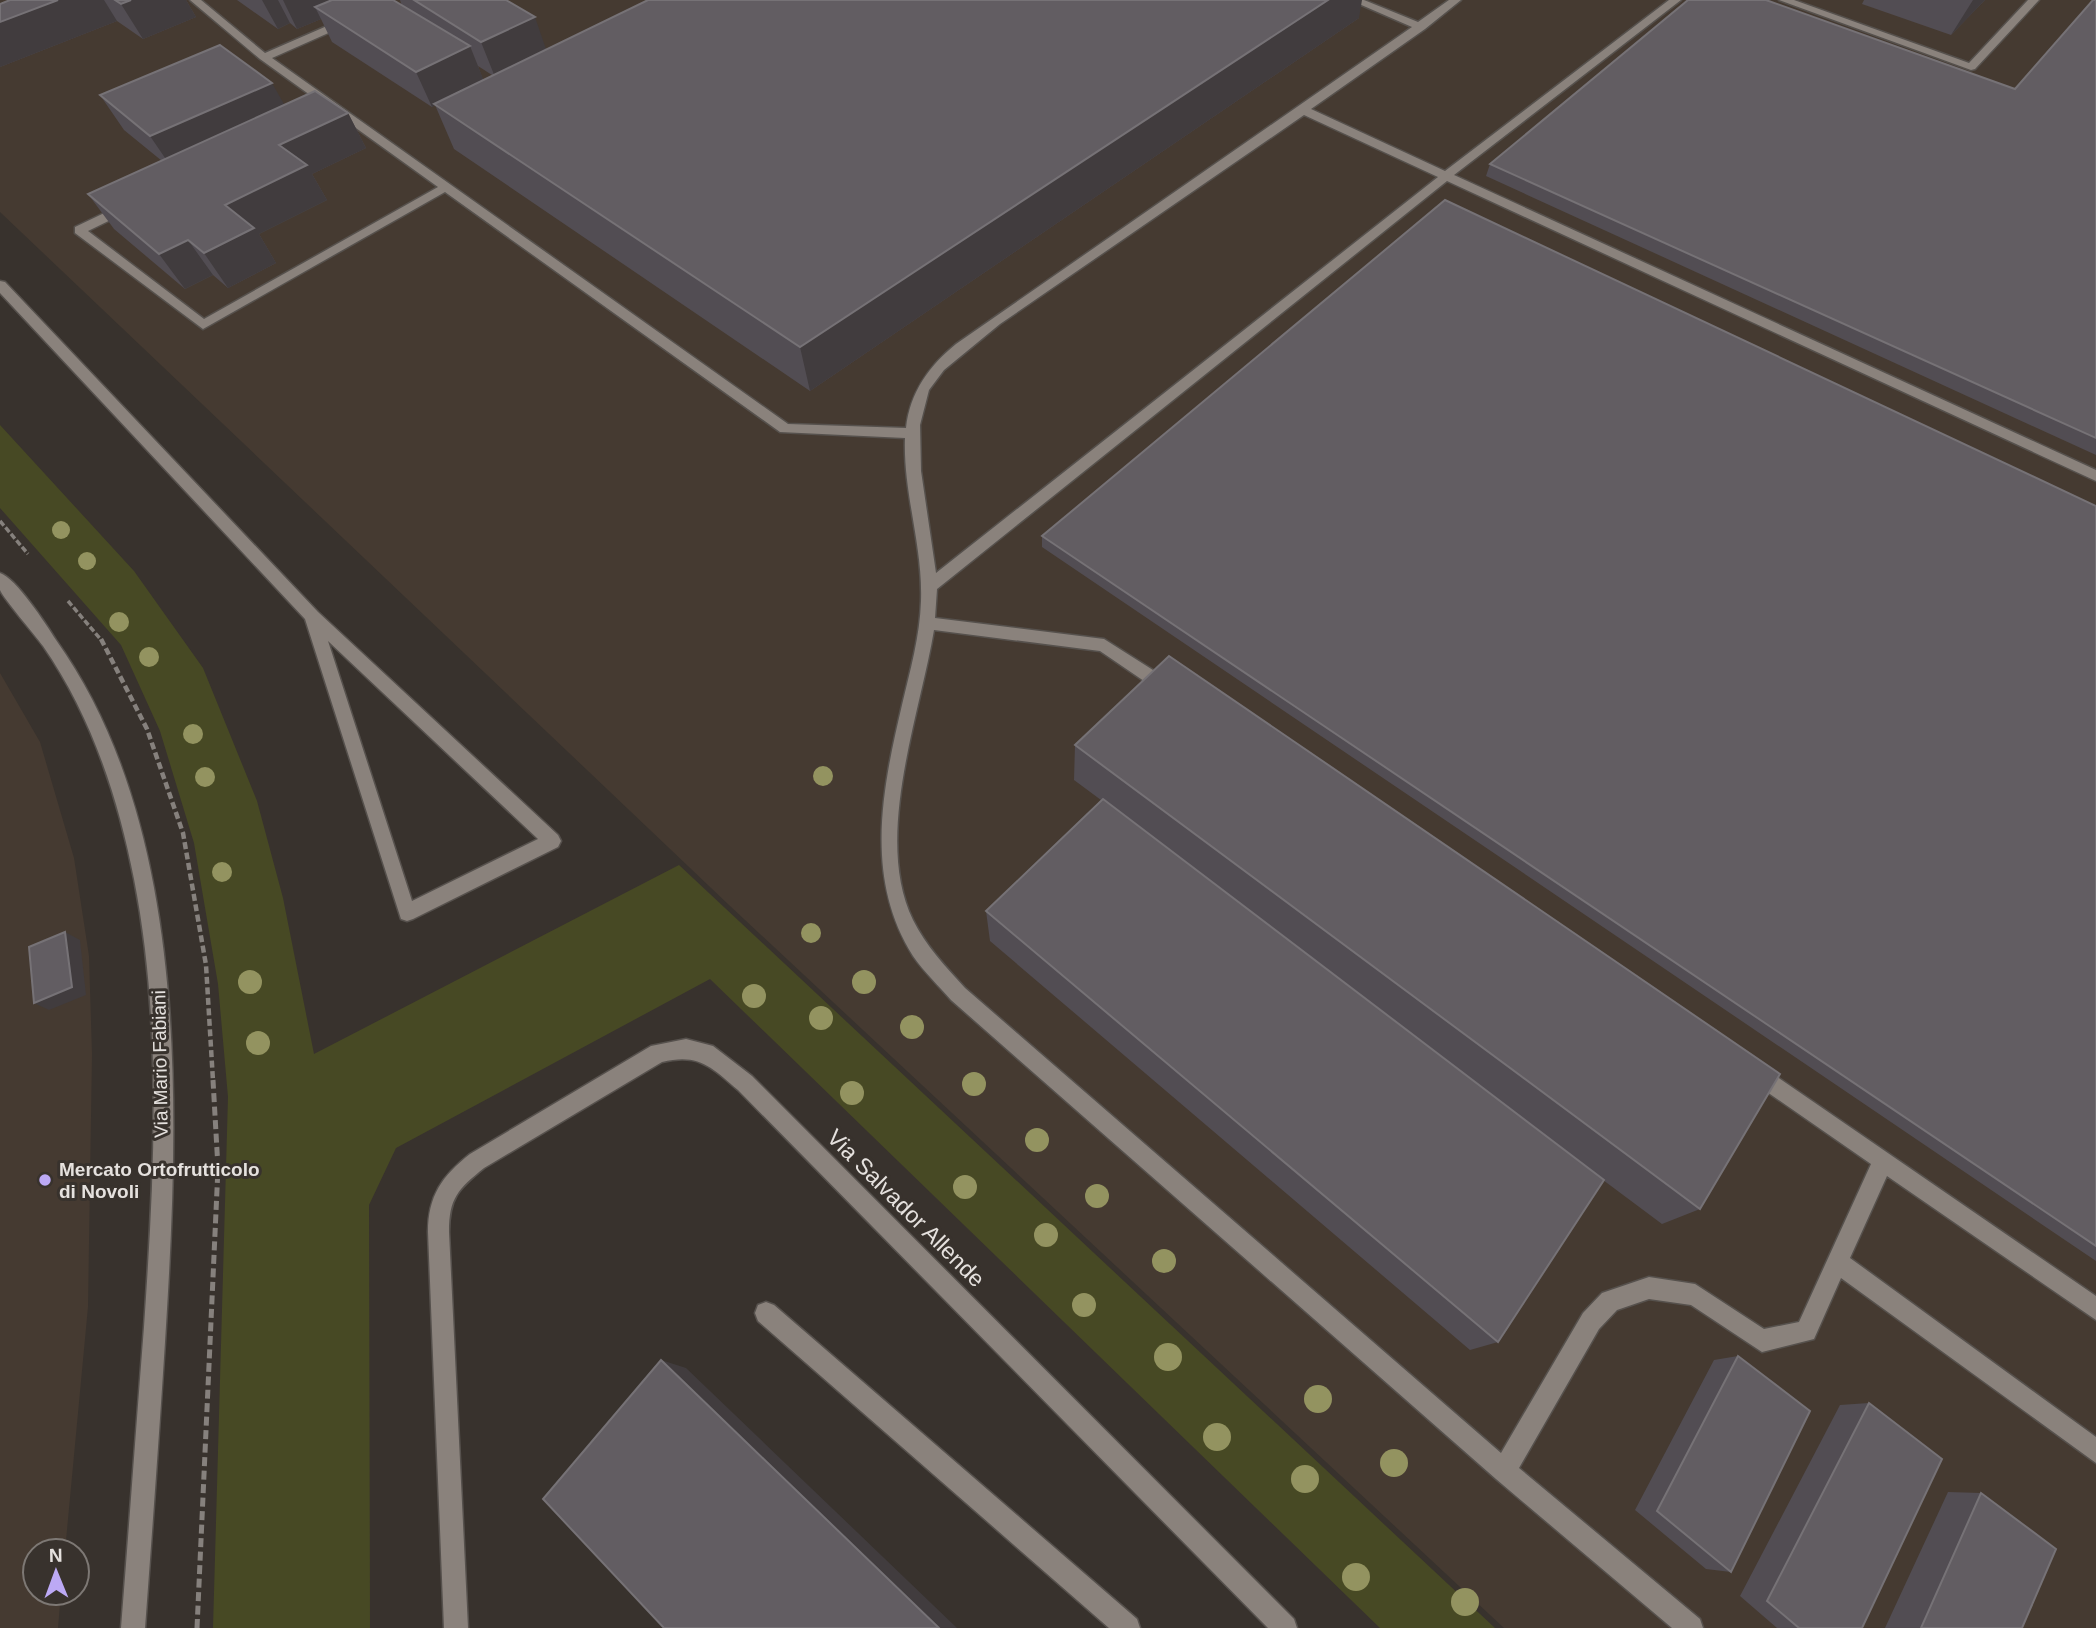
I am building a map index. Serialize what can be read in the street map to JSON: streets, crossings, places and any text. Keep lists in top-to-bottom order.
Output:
{
  "streets": {
    "street": ["Via Mario Fabiani", "Via Salvador Allende"]
  },
  "places": ["Mercato Ortofrutticolo di Novoli"],
  "north": "top"
}
